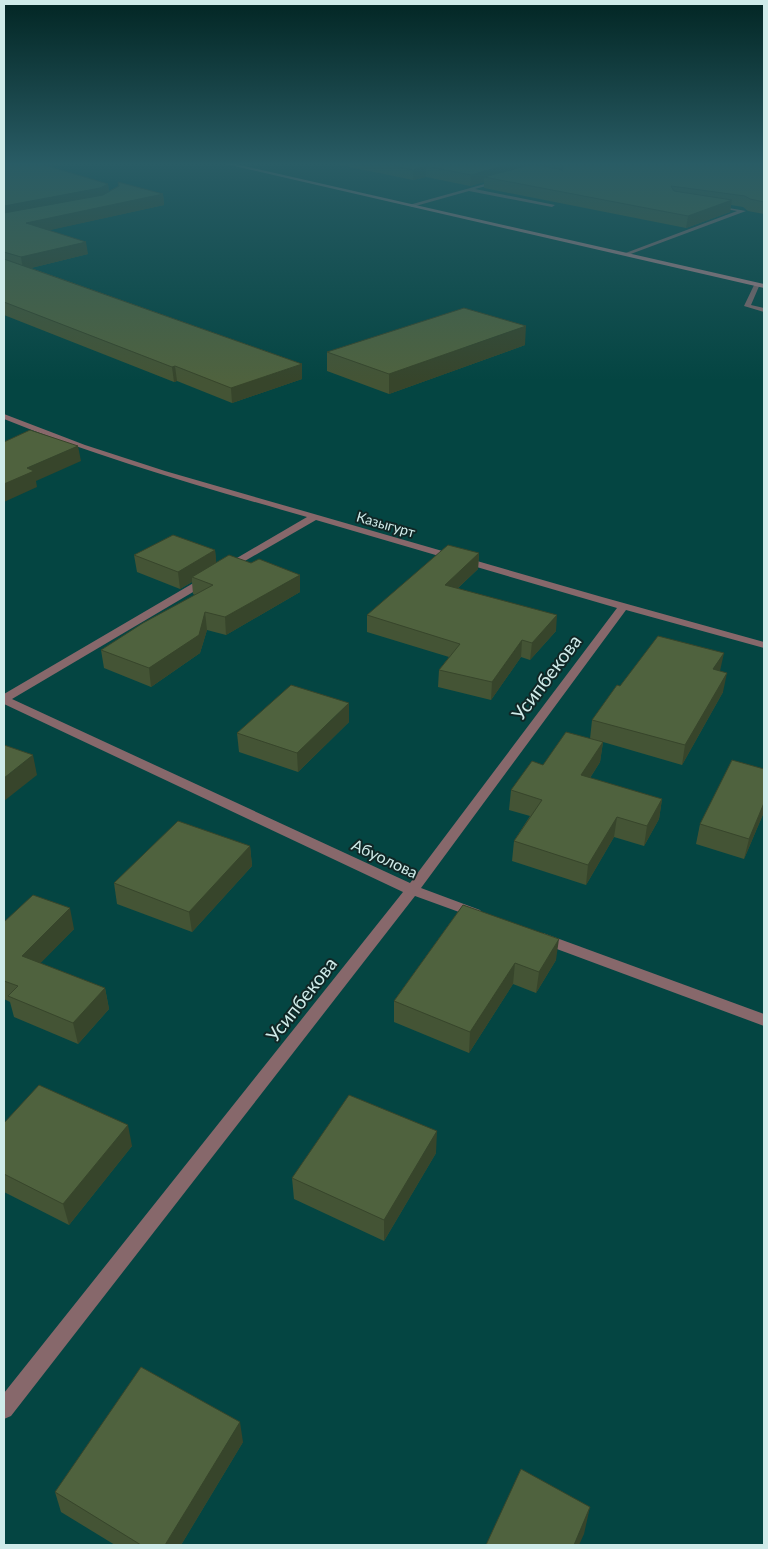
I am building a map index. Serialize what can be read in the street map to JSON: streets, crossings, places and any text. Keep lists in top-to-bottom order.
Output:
{
  "streets": {
    "street": ["Казыгурт", "Усипбекова", "Абуолова"]
  },
  "crossings": [
    ["Казыгурт", "Усипбекова"],
    ["Усипбекова", "Абуолова"]
  ]
}
